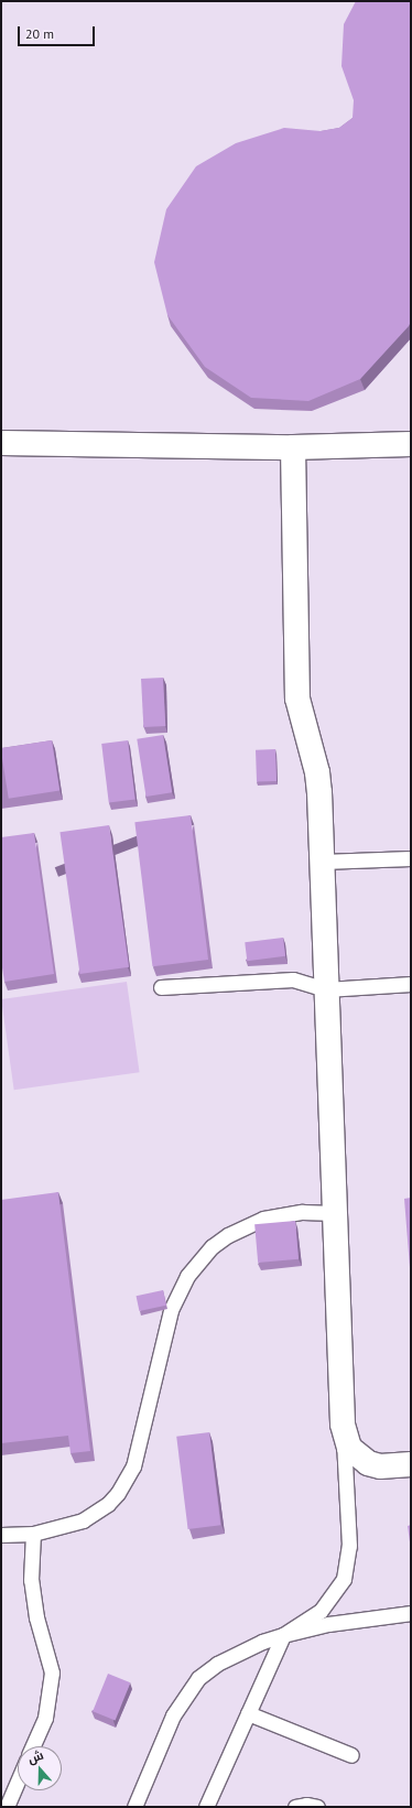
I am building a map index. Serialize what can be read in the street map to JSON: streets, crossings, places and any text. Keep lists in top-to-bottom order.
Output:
{
  "scale_bar": "20 m",
  "north": "top"
}
